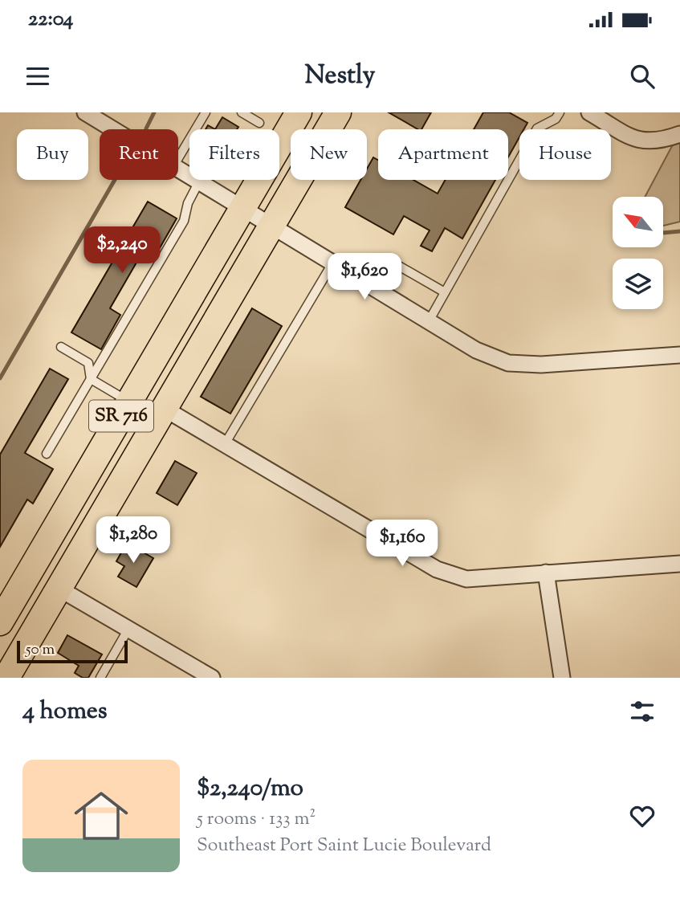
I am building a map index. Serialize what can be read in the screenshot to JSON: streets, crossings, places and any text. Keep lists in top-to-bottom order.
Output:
{
  "streets": {
    "main road": ["SR 716"]
  },
  "scale_bar": "50 m",
  "north": "top left",
  "page": {
    "status": "22:04",
    "header": "Nestly",
    "chip": [
      "Buy",
      "Rent",
      "Filters",
      "New",
      "Apartment",
      "House"
    ],
    "price": [
      "$2,240",
      "$1,620",
      "$1,280",
      "$1,160"
    ],
    "scale": "50 m",
    "heading": "4 homes",
    "list": [
      {
        "name": "$2,240/mo",
        "note": "5 rooms · 133 m² · Southeast Port Saint Lucie Boulevard"
      }
    ]
  }
}
